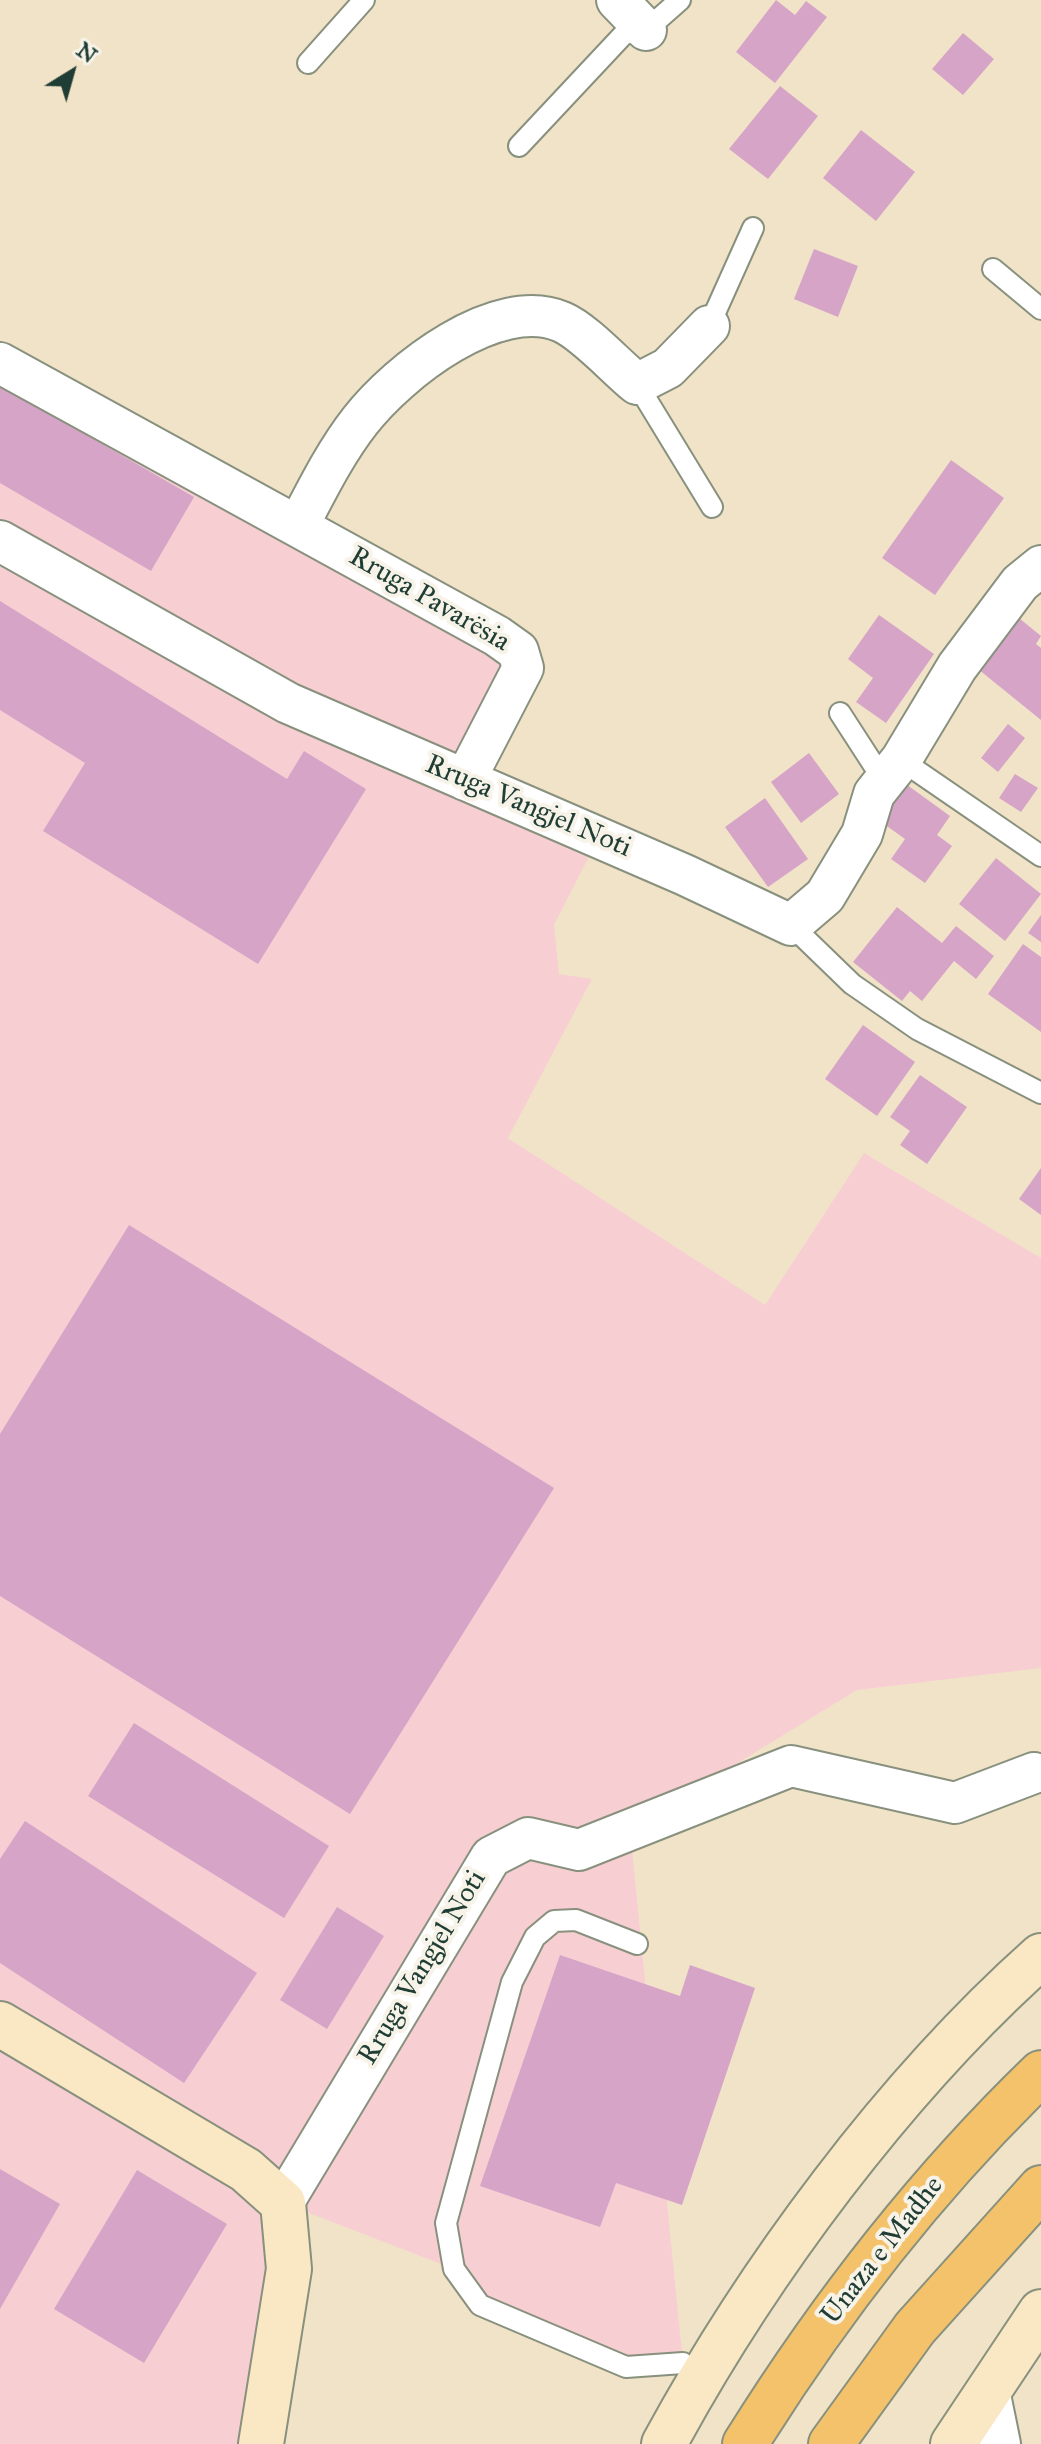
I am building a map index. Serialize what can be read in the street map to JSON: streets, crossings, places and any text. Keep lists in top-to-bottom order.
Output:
{
  "streets": {
    "highway": ["Unaza e Madhe"],
    "street": ["Rruga Pavarësia", "Rruga Vangjel Noti"]
  },
  "crossings": [
    ["Rruga Pavarësia", "Rruga Vangjel Noti"]
  ],
  "north": "top right"
}
